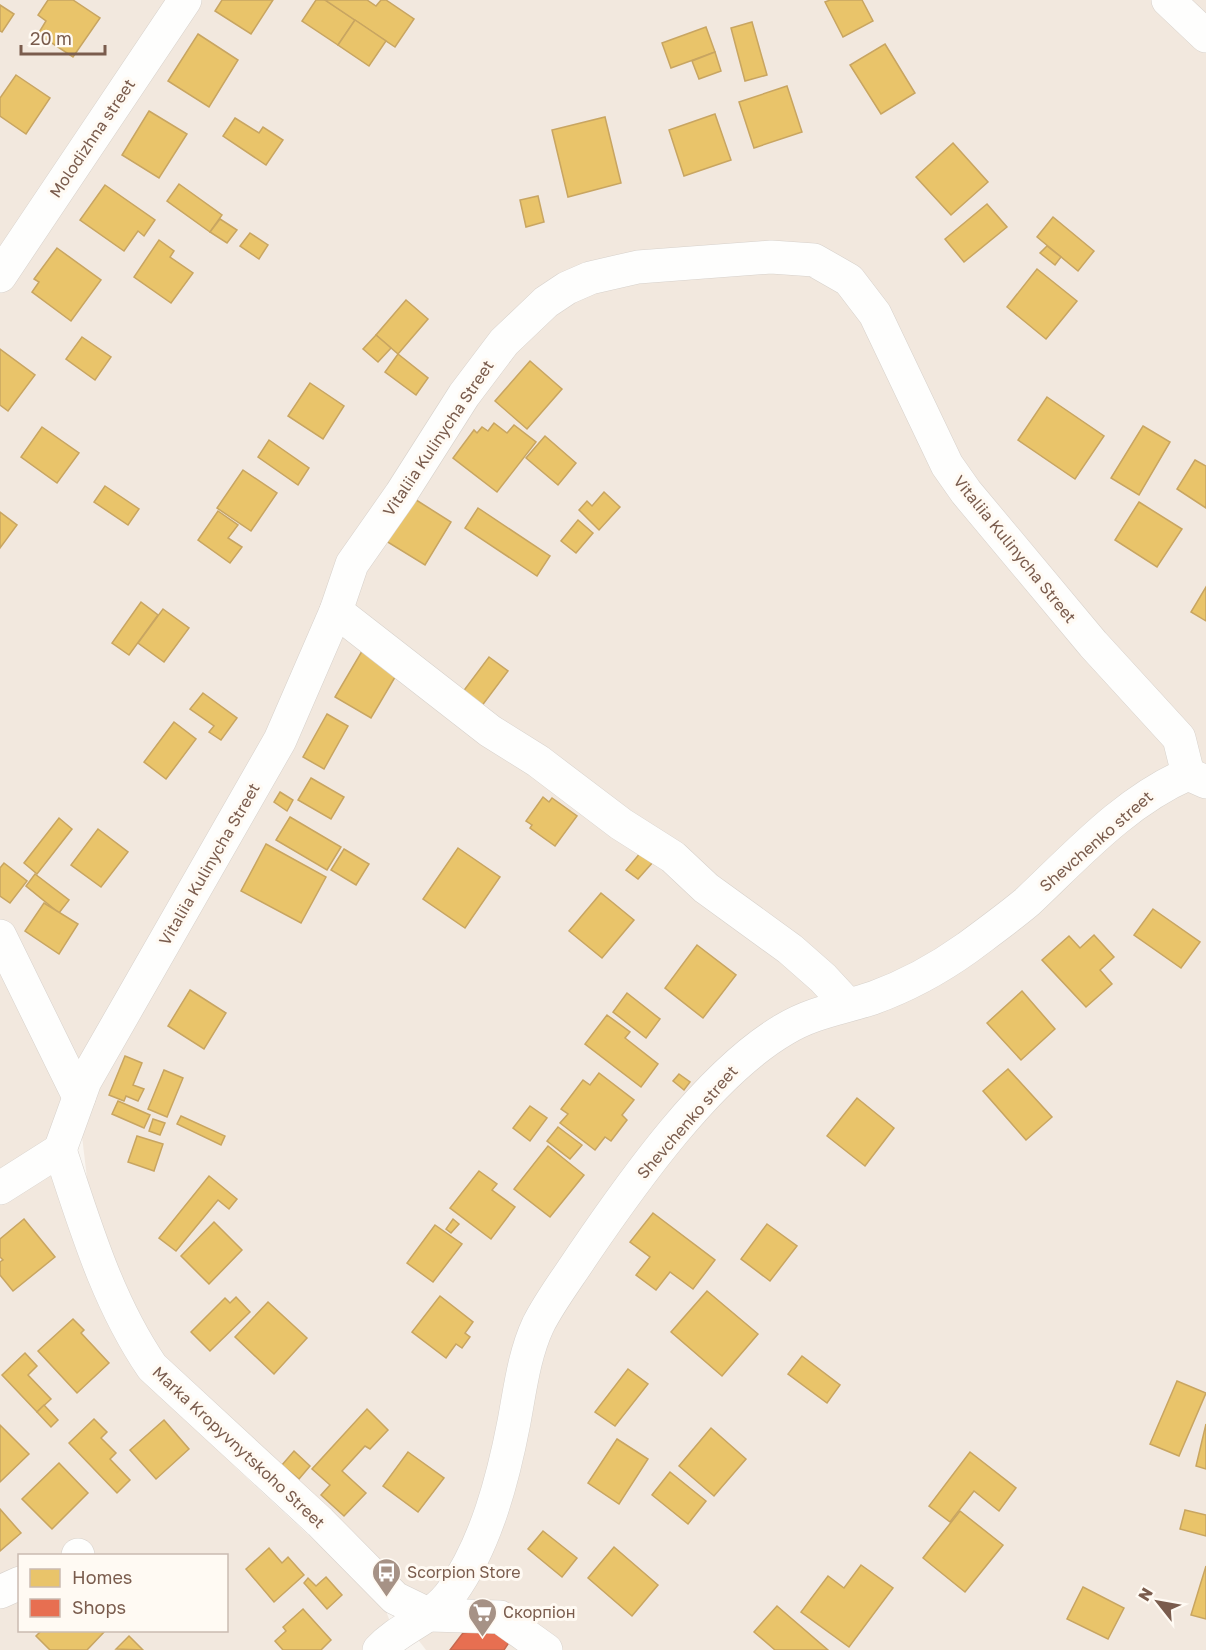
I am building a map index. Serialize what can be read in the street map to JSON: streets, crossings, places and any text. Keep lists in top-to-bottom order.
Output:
{
  "streets": {
    "street": [
      "Molodizhna street",
      "Vitaliia Kulinycha Street",
      "Shevchenko street",
      "Marka Kropyvnytskoho Street"
    ]
  },
  "crossings": [
    ["Vitaliia Kulinycha Street", "Shevchenko street"],
    ["Vitaliia Kulinycha Street", "Marka Kropyvnytskoho Street"],
    ["Shevchenko street", "Marka Kropyvnytskoho Street"]
  ],
  "places": {
    "bus stop": ["Scorpion Store"],
    "supermarket": ["Скорпіон"]
  },
  "legend": ["Homes", "Shops"],
  "scale_bar": "20 m",
  "north": "top left"
}
